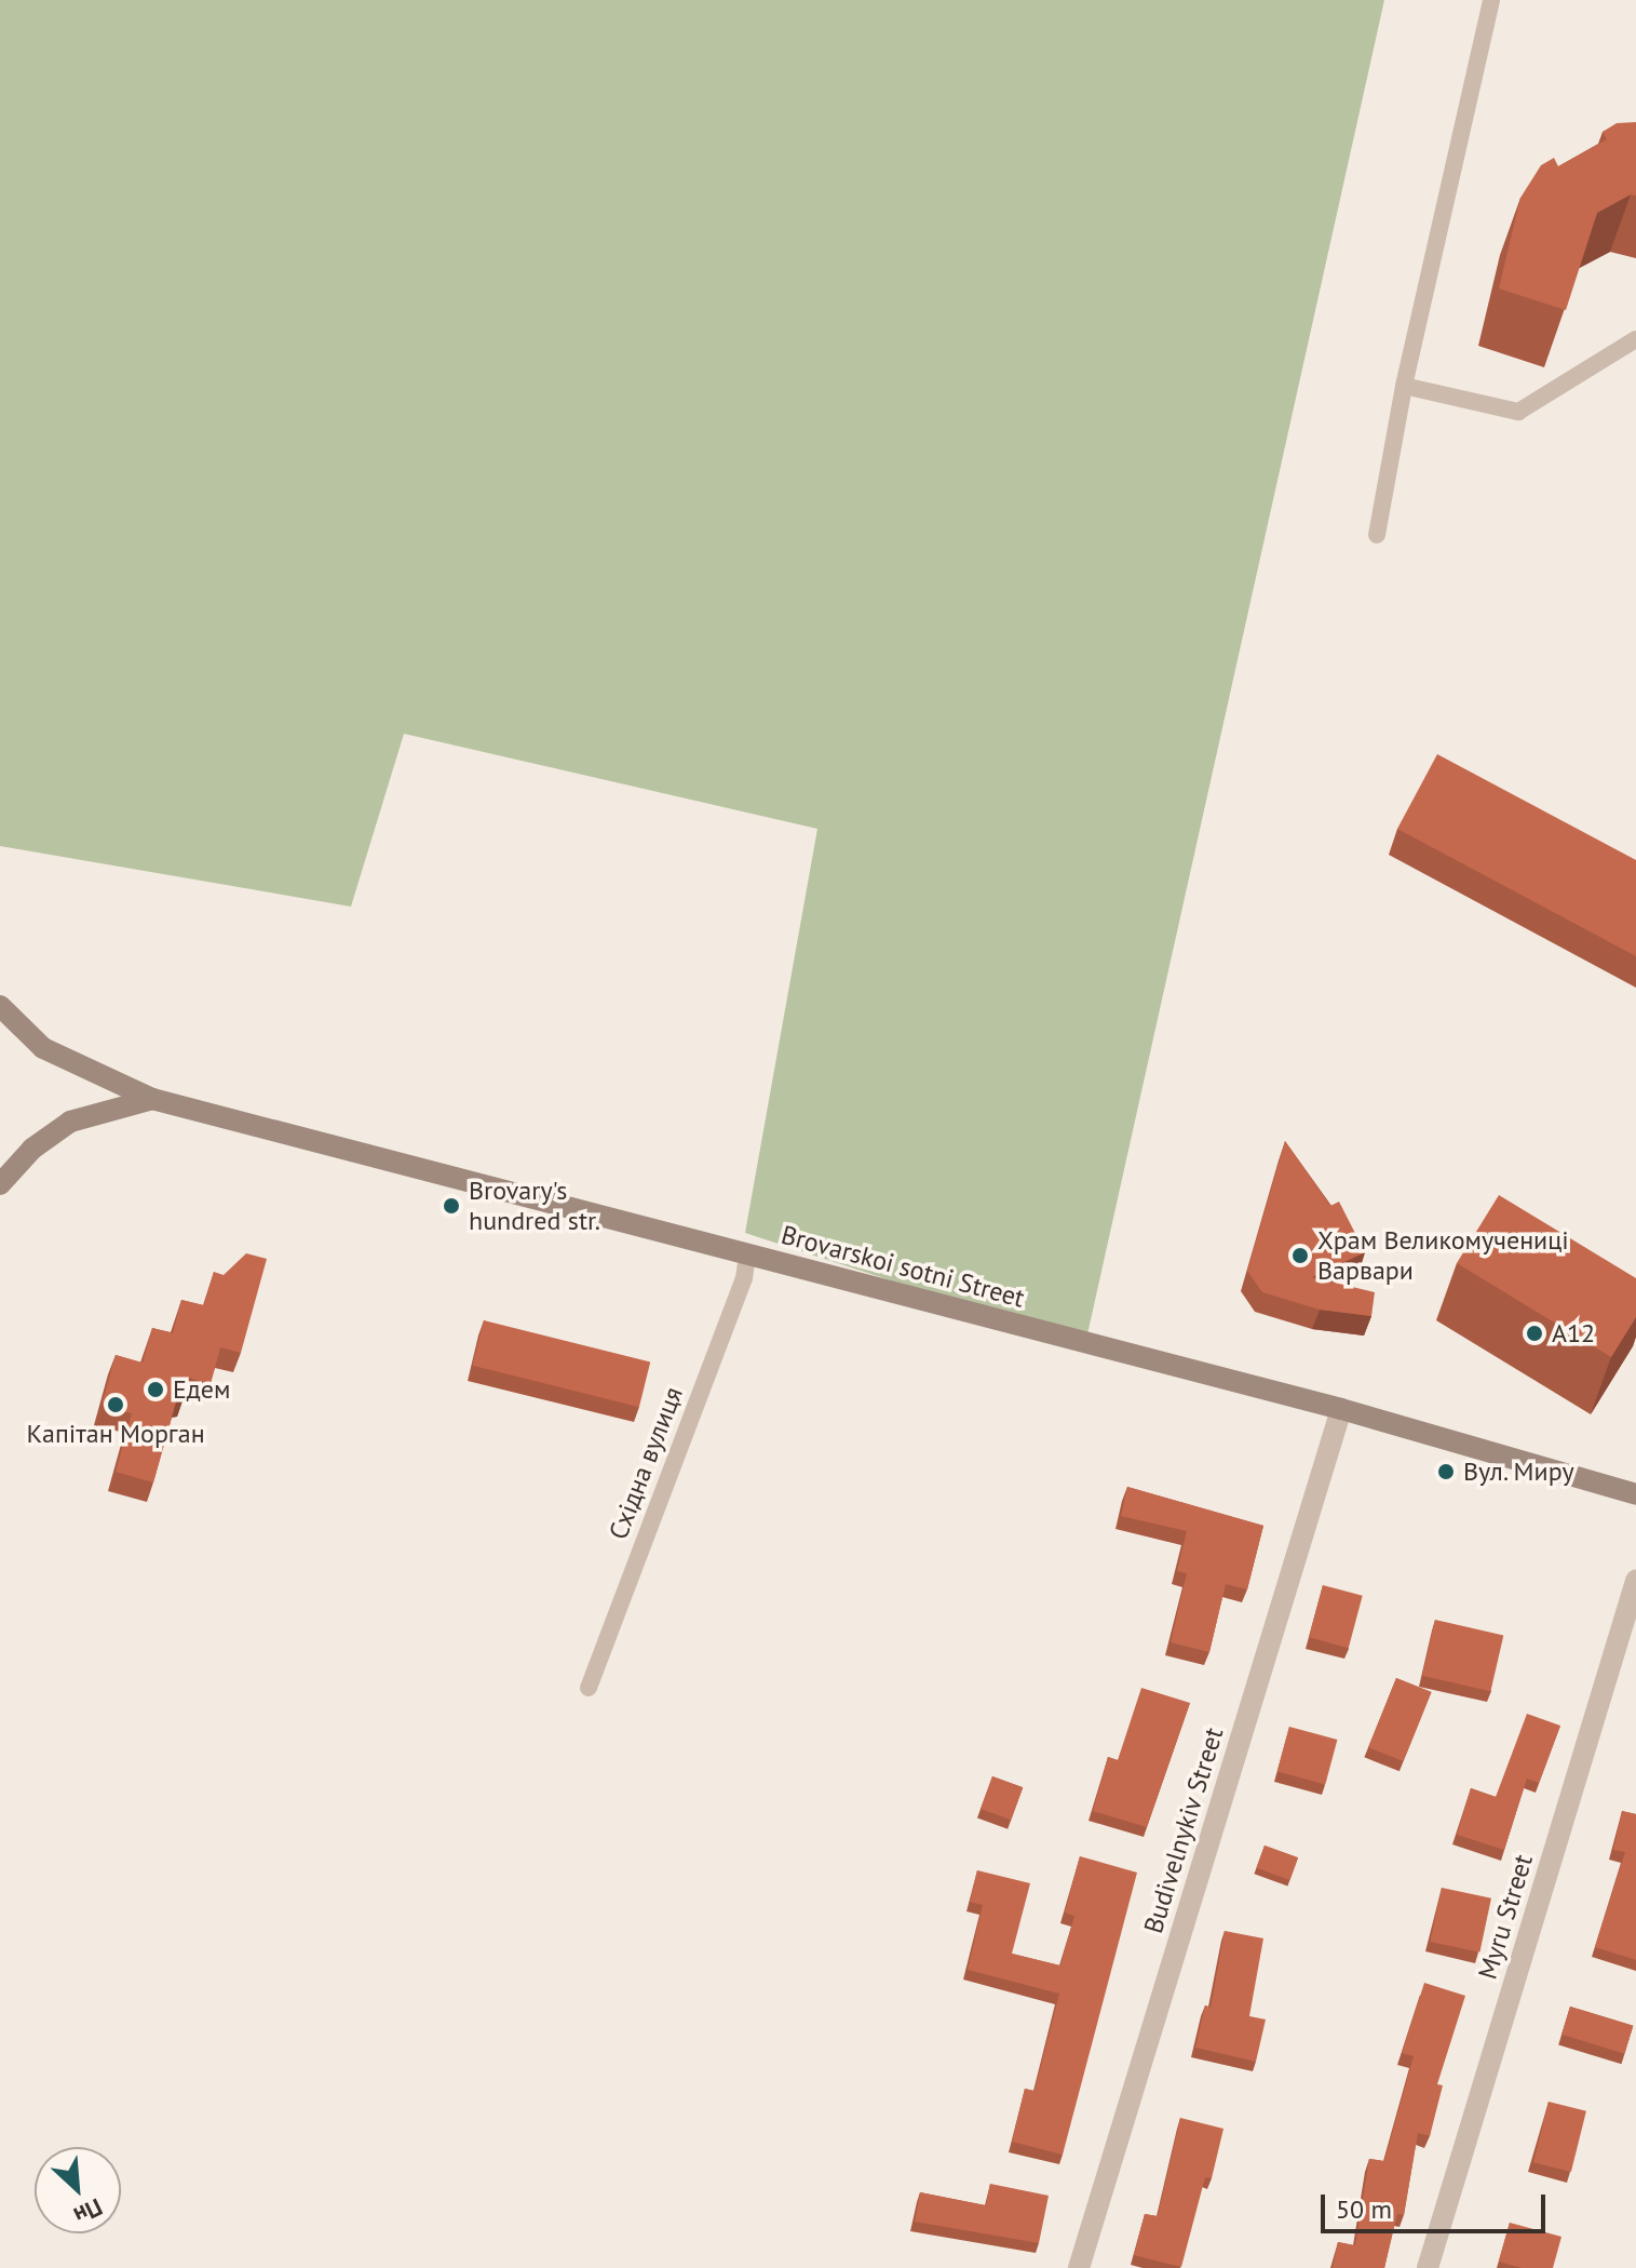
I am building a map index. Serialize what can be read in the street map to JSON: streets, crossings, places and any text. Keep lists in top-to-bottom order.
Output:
{
  "streets": {
    "street": ["Brovarskoi sotni Street", "Budivelnykiv Street", "Myru Street"],
    "lane": ["Східна вулиця"]
  },
  "crossings": [
    ["Brovarskoi sotni Street", "Східна вулиця"],
    ["Brovarskoi sotni Street", "Budivelnykiv Street"]
  ],
  "places": [
    "Brovary's hundred str.",
    "Храм Великомучениці Варвари",
    "А12",
    "Едем",
    "Капітан Морган",
    "Вул. Миру"
  ],
  "scale_bar": "50 m",
  "north": "bottom right"
}
